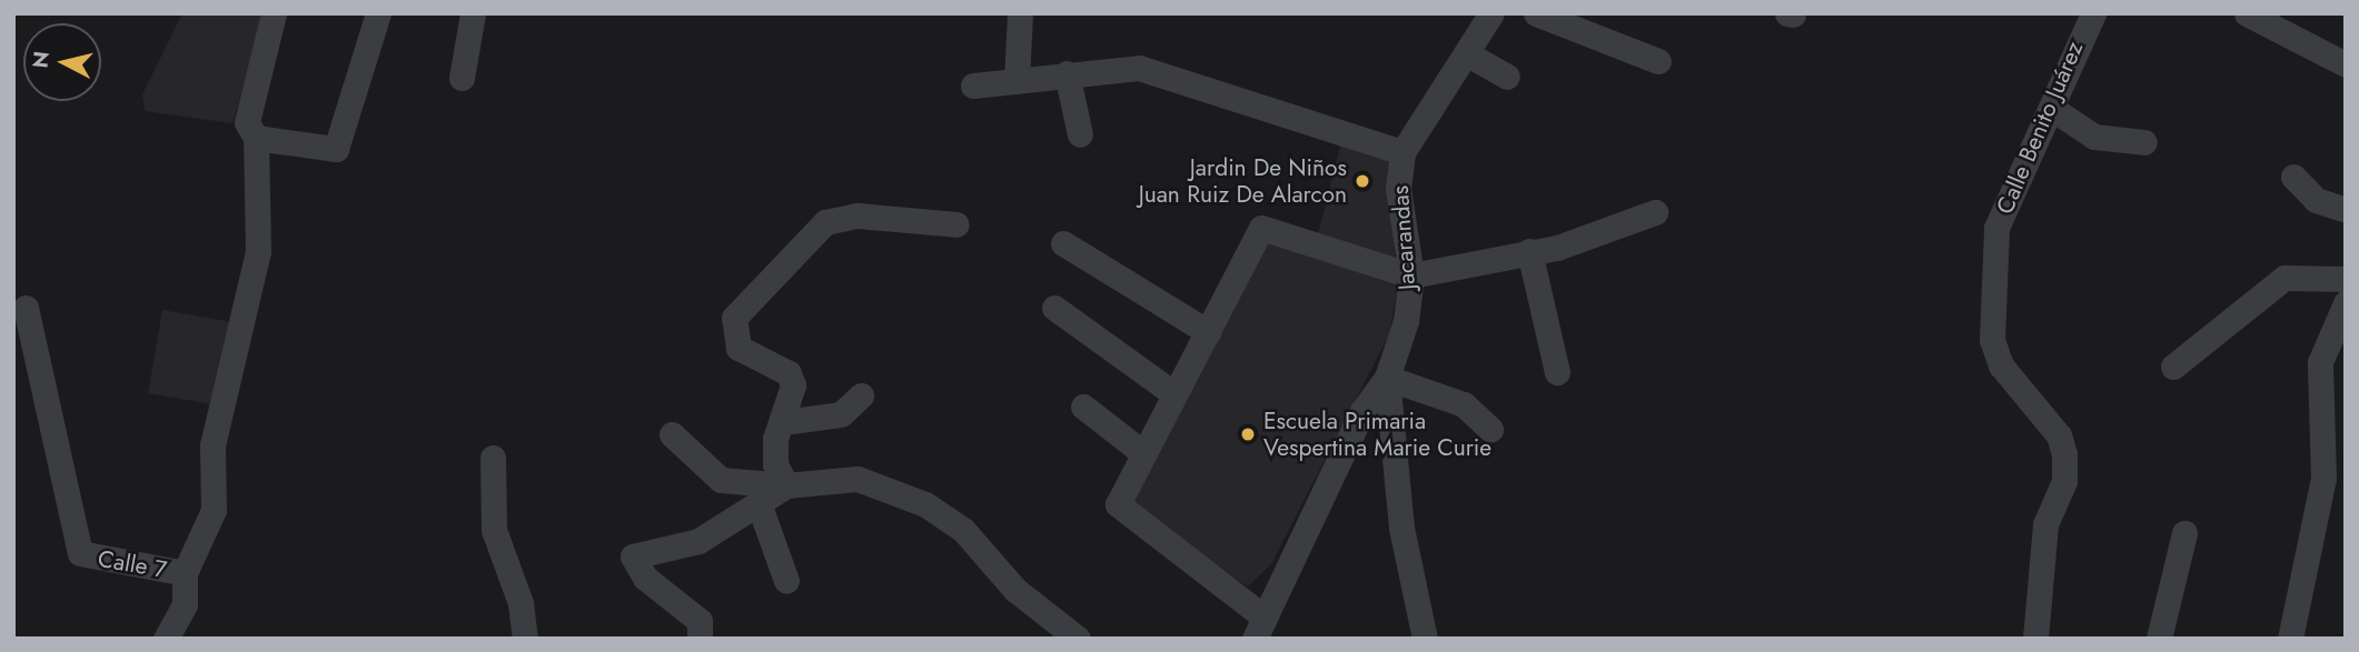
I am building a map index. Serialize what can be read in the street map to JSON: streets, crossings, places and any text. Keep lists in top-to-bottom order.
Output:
{
  "streets": {
    "street": ["Calle Benito Juárez", "Jacarandas", "Calle 7"]
  },
  "places": ["Jardin De Niños Juan Ruiz De Alarcon", "Escuela Primaria Vespertina Marie Curie"],
  "north": "left"
}
